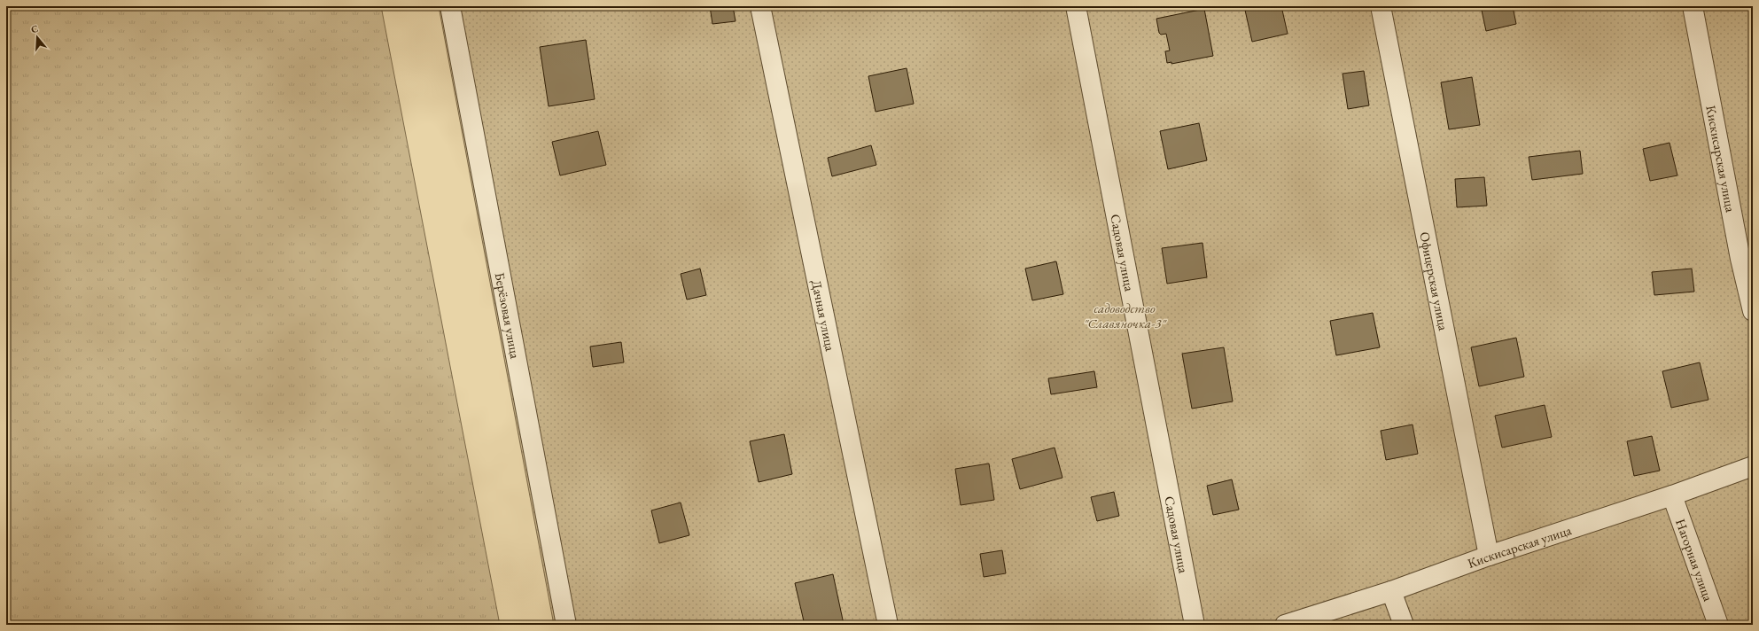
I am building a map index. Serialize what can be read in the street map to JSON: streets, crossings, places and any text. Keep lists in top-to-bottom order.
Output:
{
  "streets": {
    "street": [
      "Кискисарская улица",
      "Садовая улица",
      "Офицерская улица",
      "Берёзовая улица",
      "Дачная улица",
      "Нагорная улица"
    ]
  },
  "crossings": [
    ["Кискисарская улица", "Офицерская улица"],
    ["Кискисарская улица", "Нагорная улица"]
  ],
  "parks": ["садоводство \"Славяночка-3\""],
  "north": "top"
}
